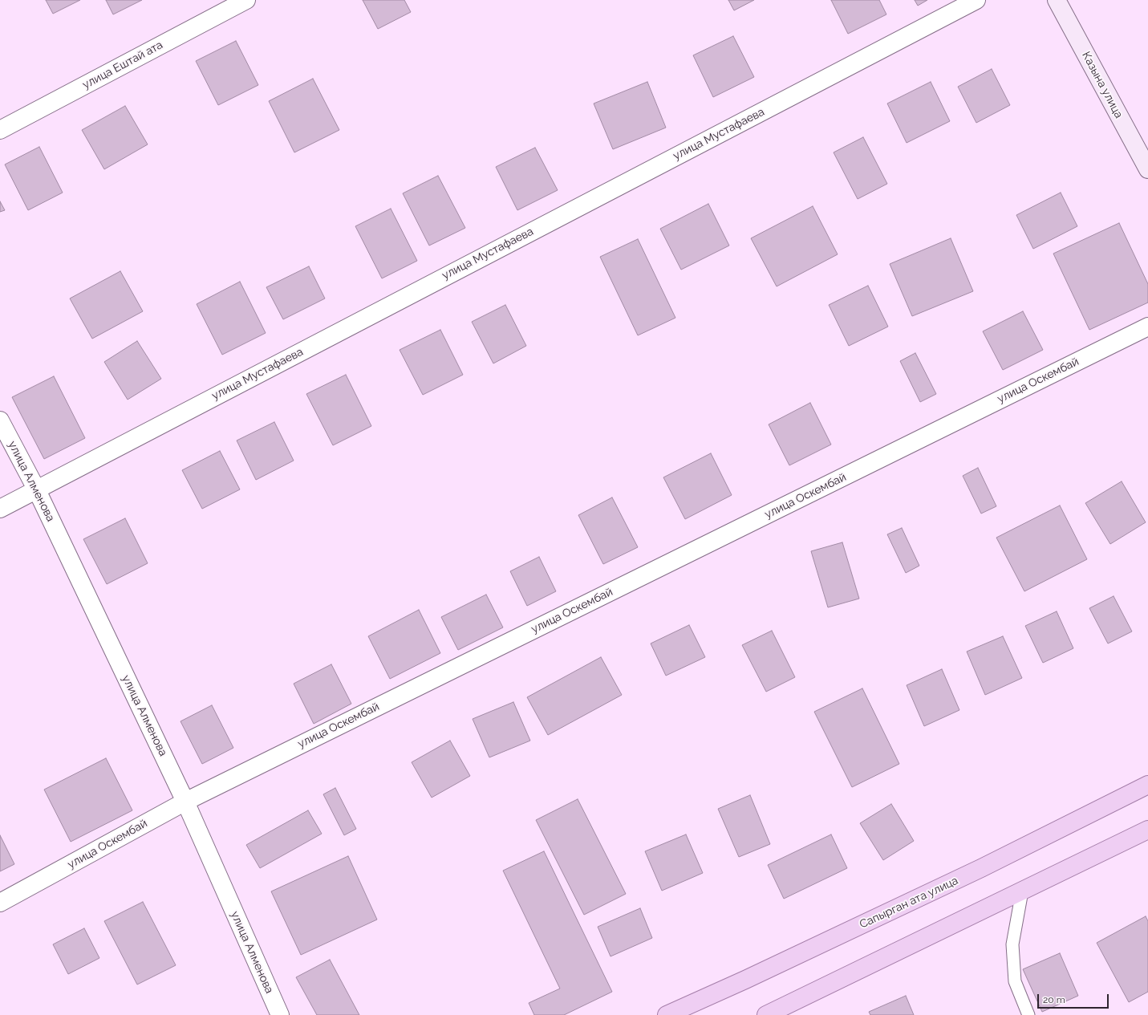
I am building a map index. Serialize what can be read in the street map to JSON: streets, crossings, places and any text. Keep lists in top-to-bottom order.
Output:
{
  "streets": {
    "main road": ["Сапырган ата улица"],
    "street": [
      "улица Ештай ата",
      "Казына улица",
      "улица Мустафаева",
      "улица Оскембай",
      "улица Алменова"
    ]
  },
  "crossings": [
    ["улица Мустафаева", "улица Алменова"],
    ["улица Оскембай", "улица Алменова"]
  ],
  "scale_bar": "20 m"
}
